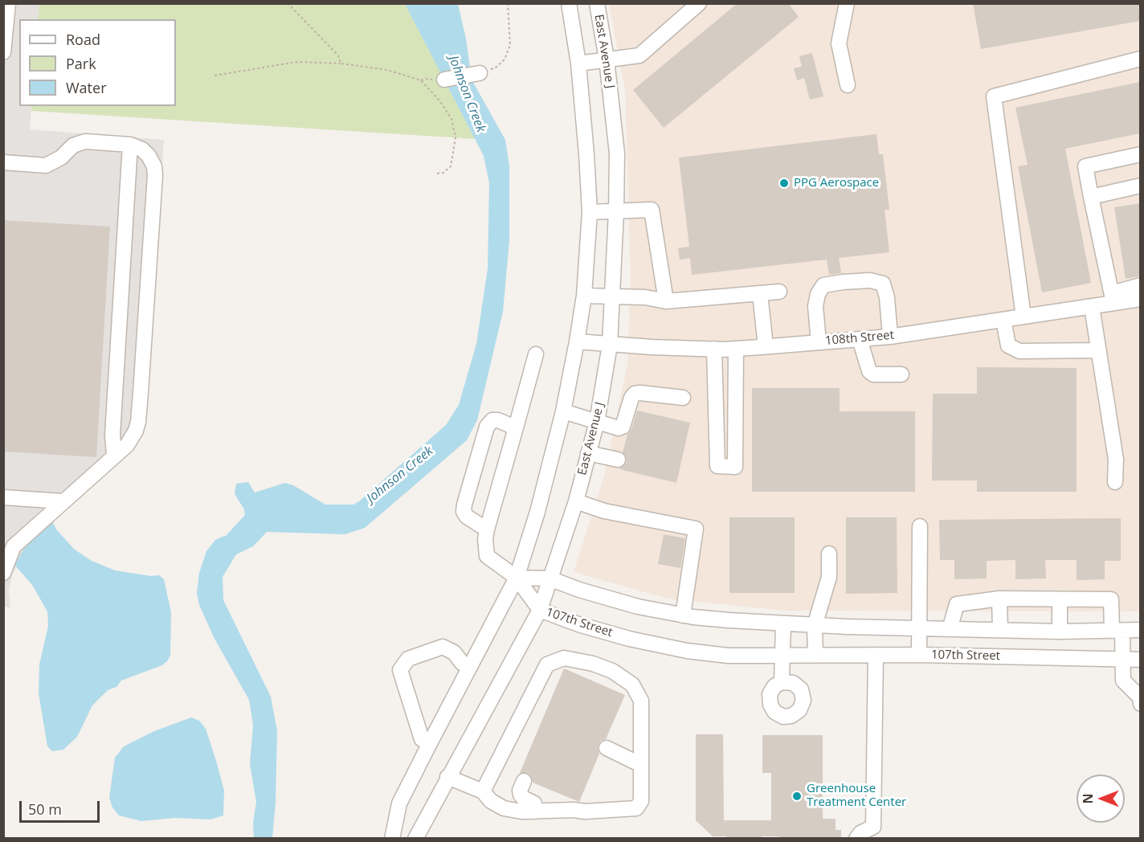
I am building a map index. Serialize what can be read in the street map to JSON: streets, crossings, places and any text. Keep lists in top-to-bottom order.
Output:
{
  "streets": {
    "street": ["East Avenue J", "108th Street", "107th Street"]
  },
  "crossings": [
    ["East Avenue J", "108th Street"],
    ["East Avenue J", "107th Street"]
  ],
  "water": ["Johnson Creek"],
  "places": ["PPG Aerospace", "Greenhouse Treatment Center"],
  "legend": ["Road", "Park", "Water"],
  "scale_bar": "50 m",
  "north": "left"
}
